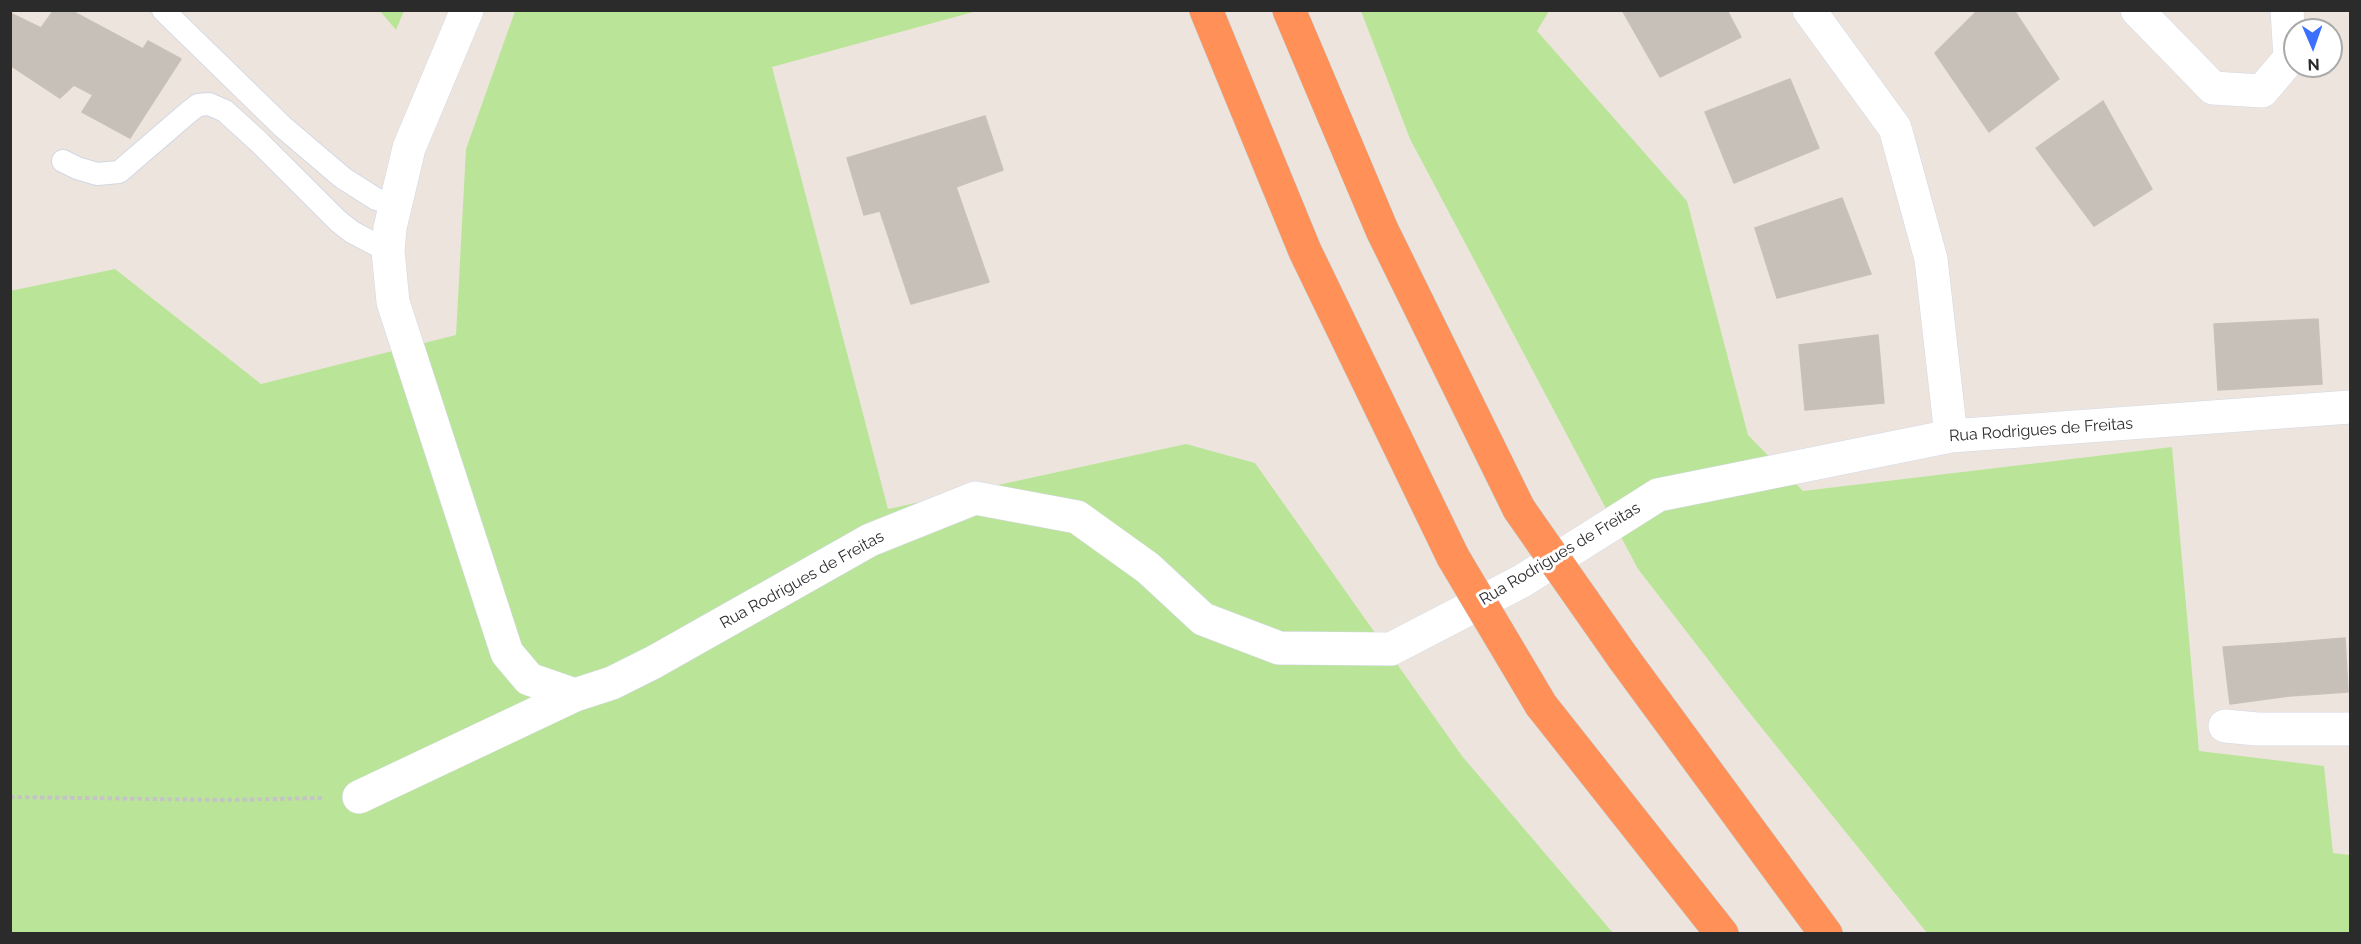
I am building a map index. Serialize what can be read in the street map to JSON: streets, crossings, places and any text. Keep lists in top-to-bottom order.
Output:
{
  "streets": {
    "street": ["Rua Rodrigues de Freitas"]
  },
  "north": "bottom"
}
